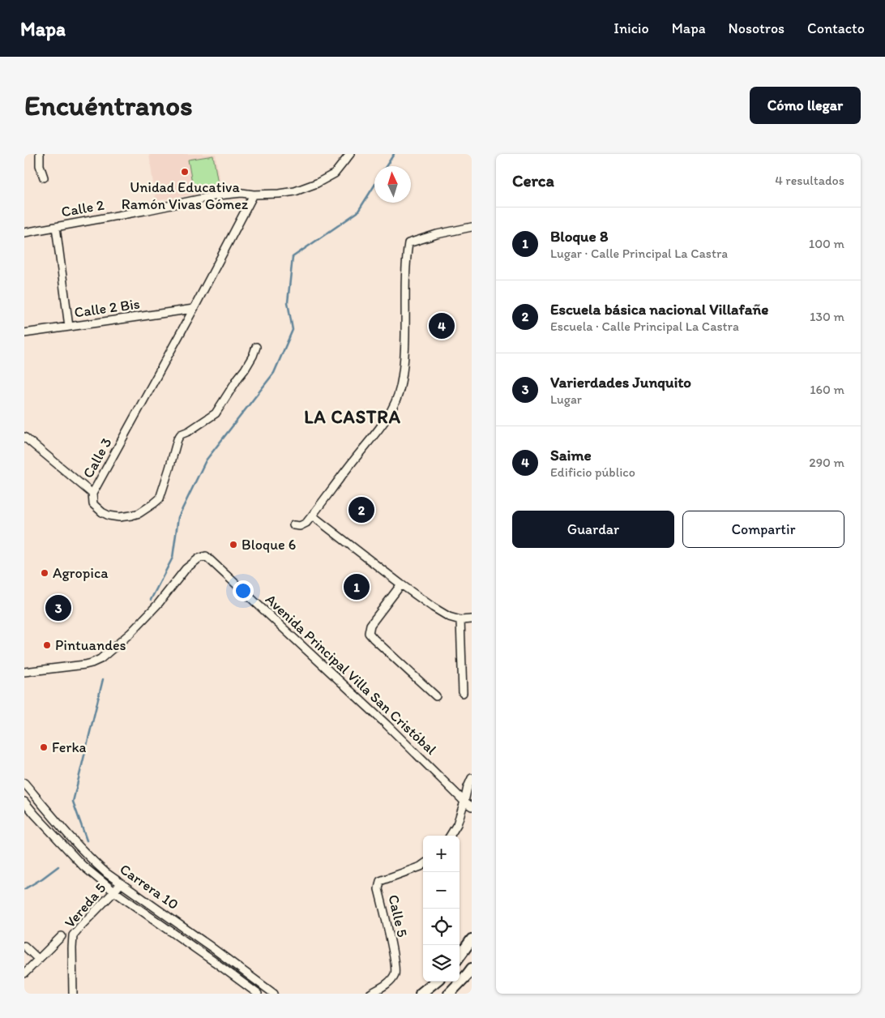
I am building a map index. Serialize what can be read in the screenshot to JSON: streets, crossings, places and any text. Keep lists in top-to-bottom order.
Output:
{
  "streets": {
    "street": [
      "Calle 2",
      "Calle 2 Bis",
      "Calle 3",
      "Avenida Principal Villa San Cristóbal",
      "Carrera 10",
      "Vereda 5",
      "Calle 5"
    ]
  },
  "crossings": [
    ["Calle 2", "Calle 3"],
    ["Calle 2 Bis", "Calle 3"],
    ["Carrera 10", "Vereda 5"]
  ],
  "districts": ["LA CASTRA"],
  "places": [
    "Unidad Educativa Ramón Vivas Gómez",
    "Bloque 6",
    "Agropica",
    "Pintuandes",
    "Ferka"
  ],
  "north": "top",
  "page": {
    "header": "Mapa",
    "nav": [
      "Inicio",
      "Mapa",
      "Nosotros",
      "Contacto"
    ],
    "buttons": [
      "Cómo llegar",
      ["Guardar", "Compartir"]
    ],
    "title": "Encuéntranos",
    "heading": ["Cerca", "4 resultados"],
    "list": [
      {
        "mark": "1",
        "name": "Bloque 8",
        "note": "Lugar · Calle Principal La Castra",
        "value": "100 m"
      },
      {
        "mark": "2",
        "name": "Escuela básica nacional Villafañe",
        "note": "Escuela · Calle Principal La Castra",
        "value": "130 m"
      },
      {
        "mark": "3",
        "name": "Varierdades Junquito",
        "note": "Lugar",
        "value": "160 m"
      },
      {
        "mark": "4",
        "name": "Saime",
        "note": "Edificio público",
        "value": "290 m"
      }
    ],
    "pins": [
      "4",
      "2",
      "1",
      "3"
    ],
    "map_buttons": ["+", "−"]
  }
}
